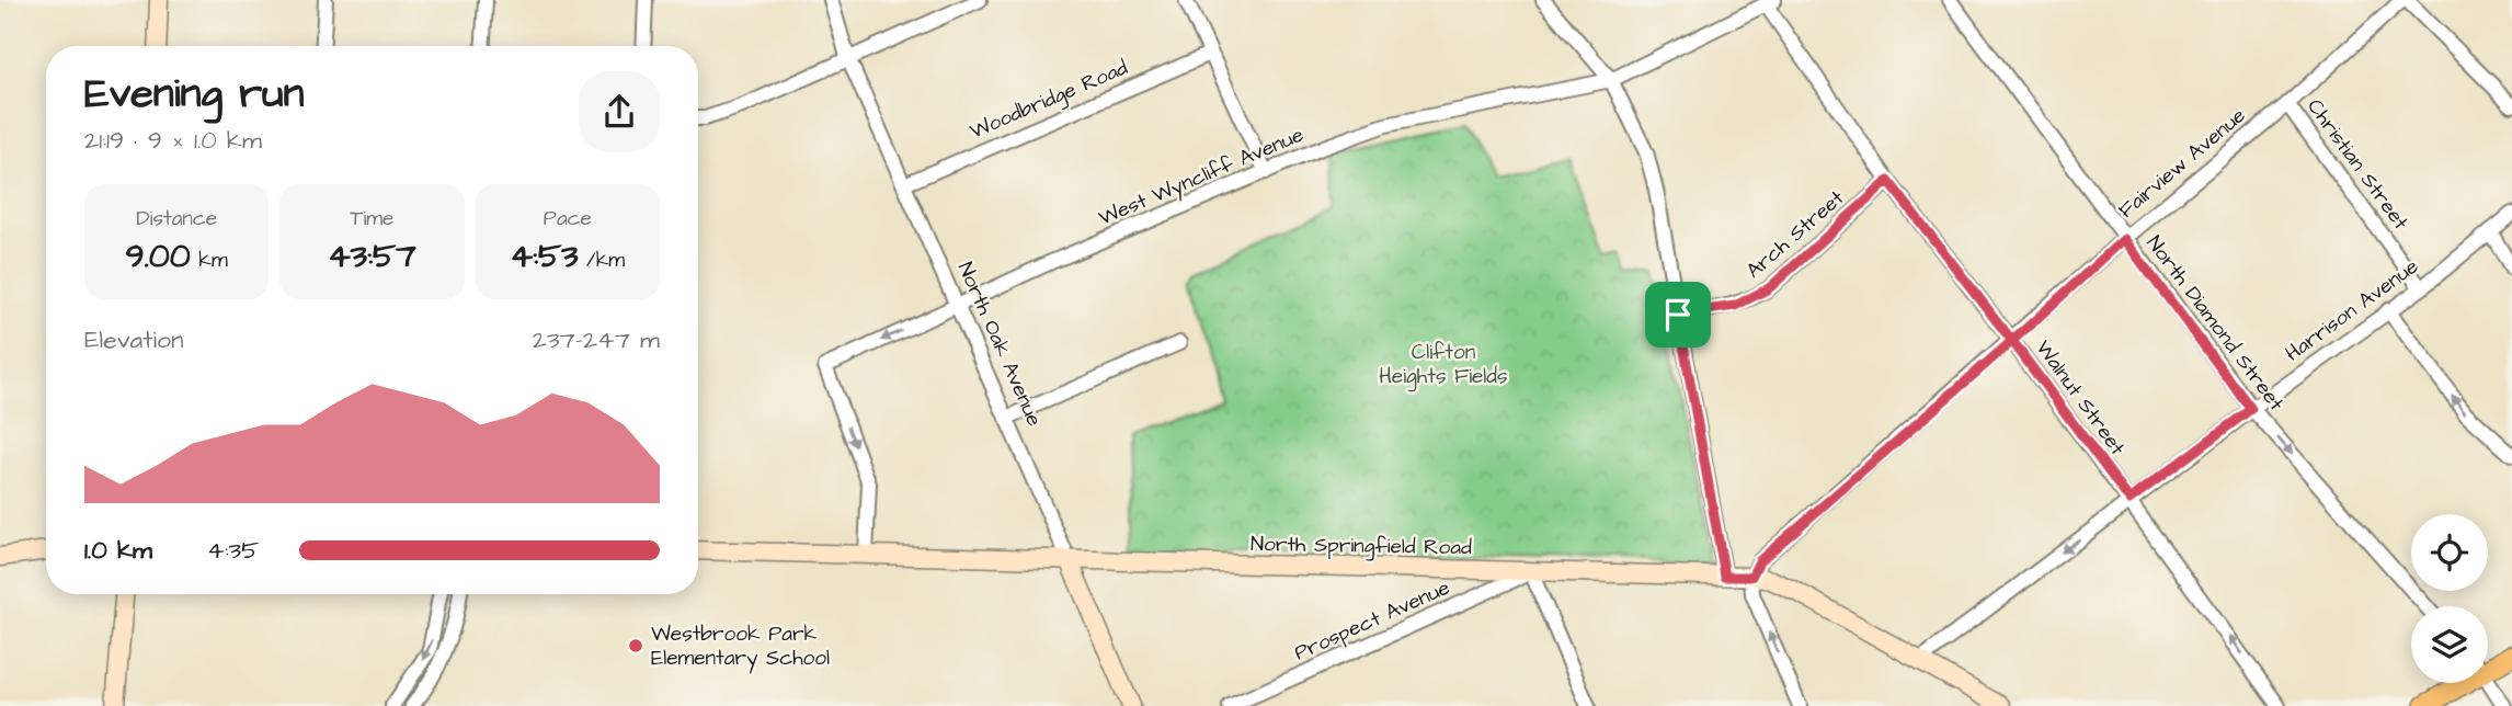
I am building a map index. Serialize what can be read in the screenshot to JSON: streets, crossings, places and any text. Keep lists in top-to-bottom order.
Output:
{
  "streets": {
    "main road": ["North Oak Avenue", "North Springfield Road"],
    "street": [
      "Woodbridge Road",
      "Fairview Avenue",
      "Christian Street",
      "West Wyncliff Avenue",
      "Arch Street",
      "Harrison Avenue",
      "North Diamond Street",
      "Walnut Street",
      "Prospect Avenue"
    ]
  },
  "crossings": [
    ["Woodbridge Road", "North Oak Avenue"],
    ["Fairview Avenue", "Christian Street"],
    ["Fairview Avenue", "North Diamond Street"],
    ["Fairview Avenue", "Walnut Street"],
    ["Fairview Avenue", "North Springfield Road"],
    ["Christian Street", "Harrison Avenue"],
    ["West Wyncliff Avenue", "North Oak Avenue"],
    ["West Wyncliff Avenue", "Walnut Street"],
    ["West Wyncliff Avenue", "North Springfield Road"],
    ["Arch Street", "Walnut Street"],
    ["Harrison Avenue", "North Diamond Street"],
    ["Harrison Avenue", "Walnut Street"],
    ["Harrison Avenue", "North Springfield Road"],
    ["North Oak Avenue", "North Springfield Road"],
    ["North Springfield Road", "Prospect Avenue"]
  ],
  "one_way": ["Harrison Avenue"],
  "parks": ["Clifton Heights Fields"],
  "places": ["Westbrook Park Elementary School"],
  "page": {
    "heading": ["Evening run", "21:19 · 9 × 1.0 km"],
    "stats": [
      ["Distance", "9.00 km"],
      ["Time", "43:57"],
      ["Pace", "4:53 /km"]
    ],
    "chart": ["Elevation", "237–247 m"],
    "list": [
      {
        "name": "1.0 km",
        "note": "4:35"
      }
    ]
  }
}
